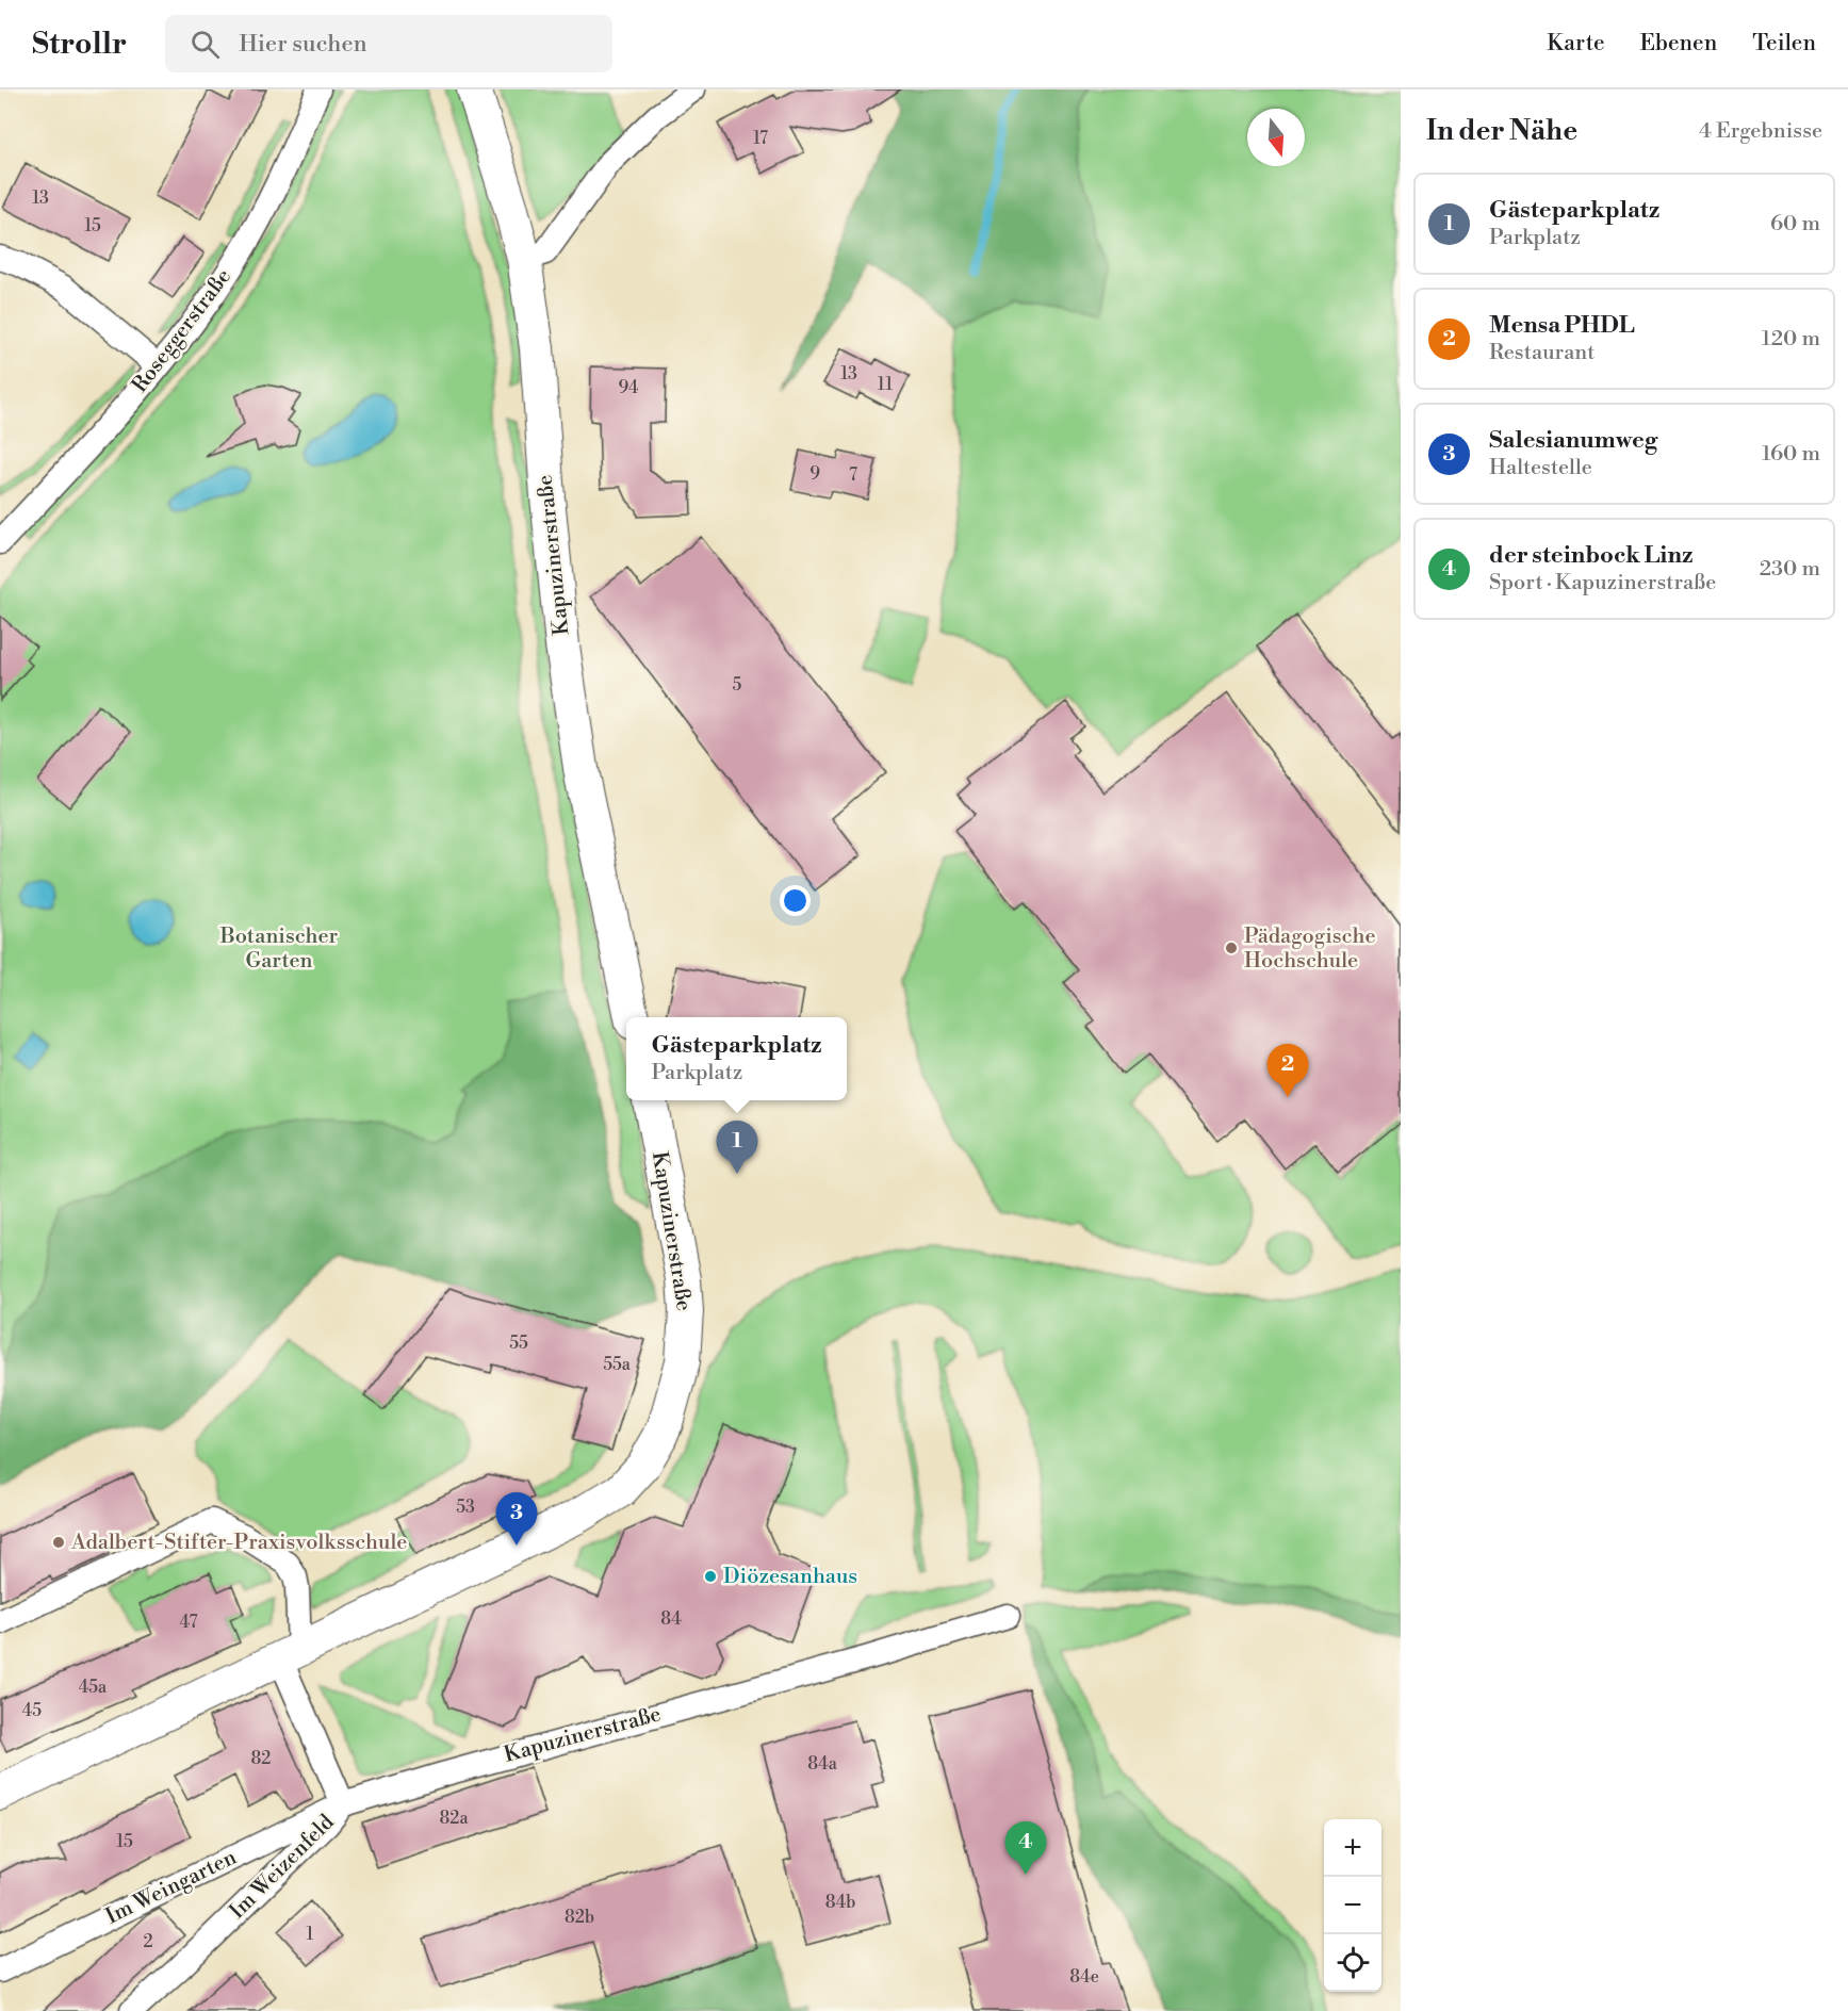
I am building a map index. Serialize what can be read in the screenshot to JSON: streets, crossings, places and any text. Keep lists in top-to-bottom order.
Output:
{
  "streets": {
    "street": [
      "Roseggerstraße",
      "Kapuzinerstraße",
      "Im Weizenfeld",
      "Im Weingarten"
    ]
  },
  "crossings": [
    ["Kapuzinerstraße", "Im Weizenfeld"],
    ["Kapuzinerstraße", "Im Weingarten"],
    ["Im Weizenfeld", "Im Weingarten"]
  ],
  "parks": ["Botanischer Garten"],
  "places": ["Pädagogische Hochschule", "Adalbert-Stifter-Praxisvolksschule", "Diözesanhaus"],
  "house_numbers": [
    "17",
    "13",
    "15",
    "13",
    "11",
    "94",
    "9",
    "7",
    "5",
    "55",
    "55a",
    "53",
    "84",
    "47",
    "45a",
    "45",
    "82",
    "84a",
    "82a",
    "15",
    "84b",
    "82b",
    "1",
    "2",
    "84e"
  ],
  "north": "bottom",
  "page": {
    "header": "Strollr",
    "search": "Hier suchen",
    "nav": ["Karte", "Ebenen", "Teilen"],
    "heading": ["In der Nähe", "4 Ergebnisse"],
    "list": [
      {
        "mark": "1",
        "name": "Gästeparkplatz",
        "note": "Parkplatz",
        "value": "60 m"
      },
      {
        "mark": "2",
        "name": "Mensa PHDL",
        "note": "Restaurant",
        "value": "120 m"
      },
      {
        "mark": "3",
        "name": "Salesianumweg",
        "note": "Haltestelle",
        "value": "160 m"
      },
      {
        "mark": "4",
        "name": "der steinbock Linz",
        "note": "Sport · Kapuzinerstraße",
        "value": "230 m"
      }
    ],
    "popup": ["Gästeparkplatz", "Parkplatz"],
    "pins": [
      "2",
      "1",
      "3",
      "4"
    ],
    "map_buttons": ["+", "−"]
  }
}
